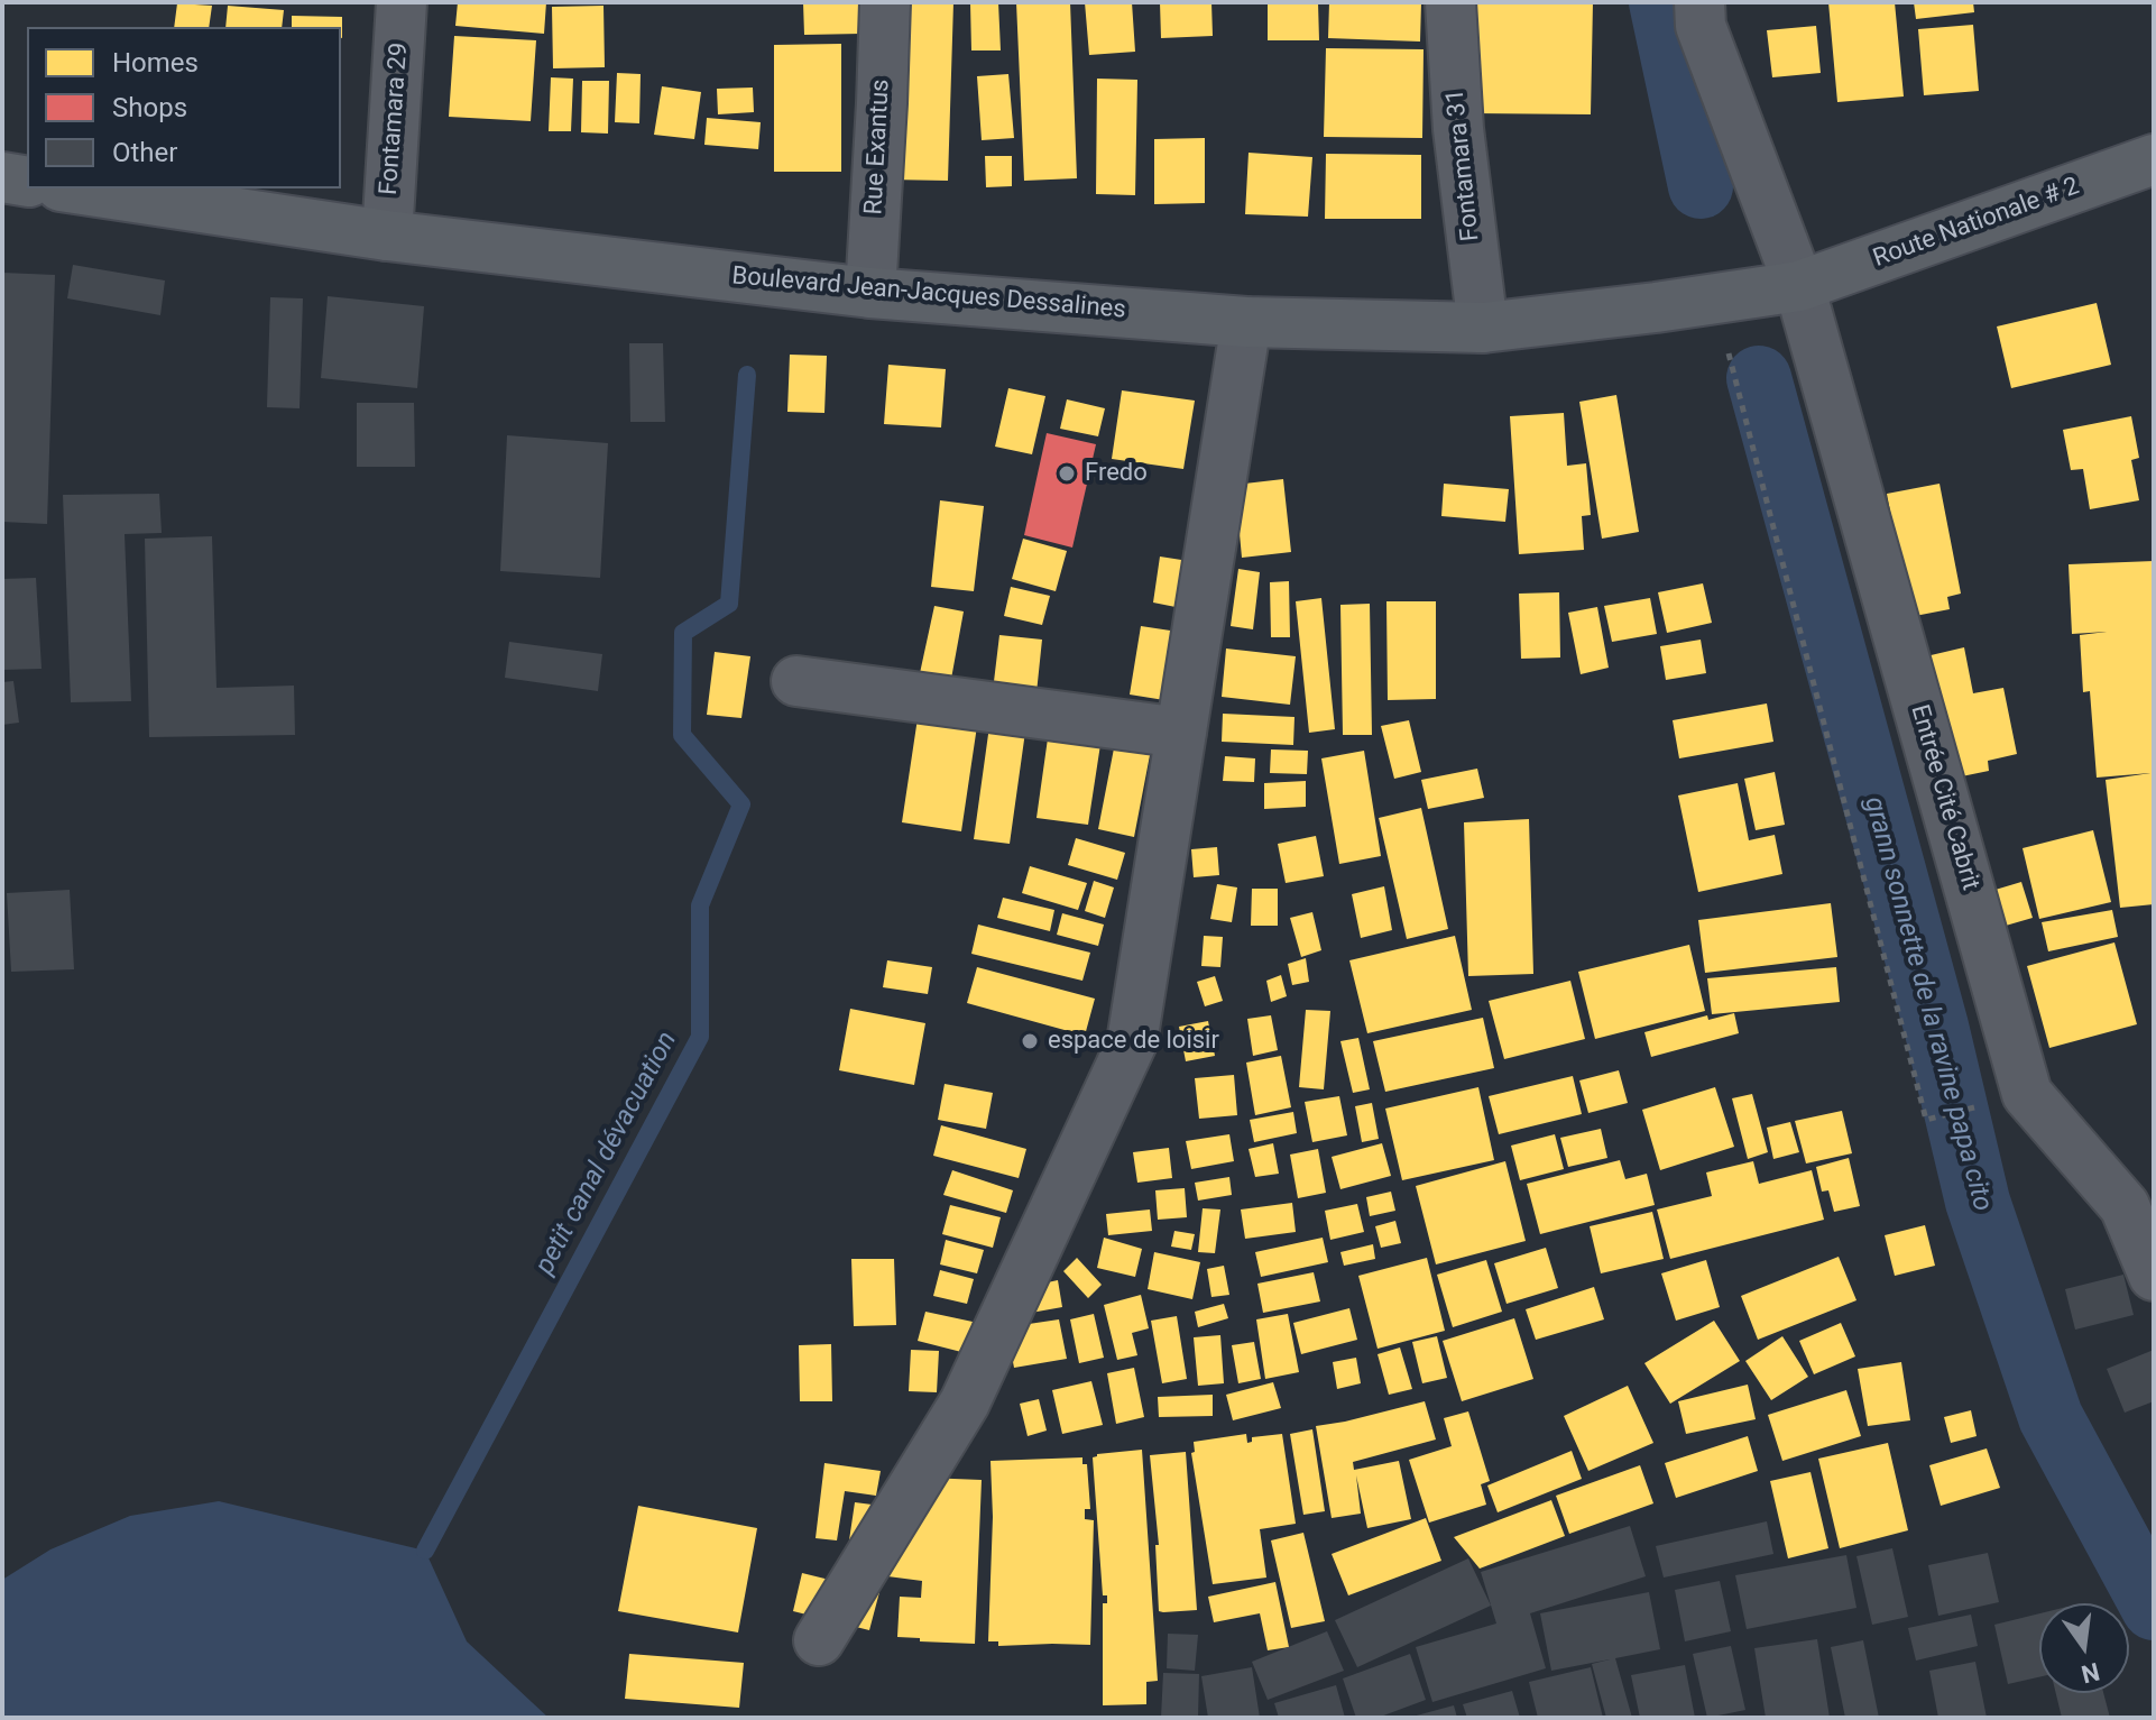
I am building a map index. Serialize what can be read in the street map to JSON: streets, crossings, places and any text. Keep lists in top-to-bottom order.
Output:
{
  "streets": {
    "main road": ["Route Nationale # 2", "Boulevard Jean-Jacques Dessalines"],
    "street": [
      "Fontamara 29",
      "Rue Exantus",
      "Fontamara 31",
      "Entrée Cité Cabrit"
    ]
  },
  "crossings": [
    ["Fontamara 29", "Boulevard Jean-Jacques Dessalines"],
    ["Rue Exantus", "Boulevard Jean-Jacques Dessalines"],
    ["Fontamara 31", "Boulevard Jean-Jacques Dessalines"],
    ["Route Nationale # 2", "Boulevard Jean-Jacques Dessalines"],
    ["Route Nationale # 2", "Entrée Cité Cabrit"],
    ["Boulevard Jean-Jacques Dessalines", "Entrée Cité Cabrit"]
  ],
  "water": ["grann sonnette de la ravine papa cito", "petit canal dévacuation"],
  "places": ["Fredo", "espace de loisir"],
  "legend": ["Homes", "Shops", "Other"],
  "north": "bottom"
}
